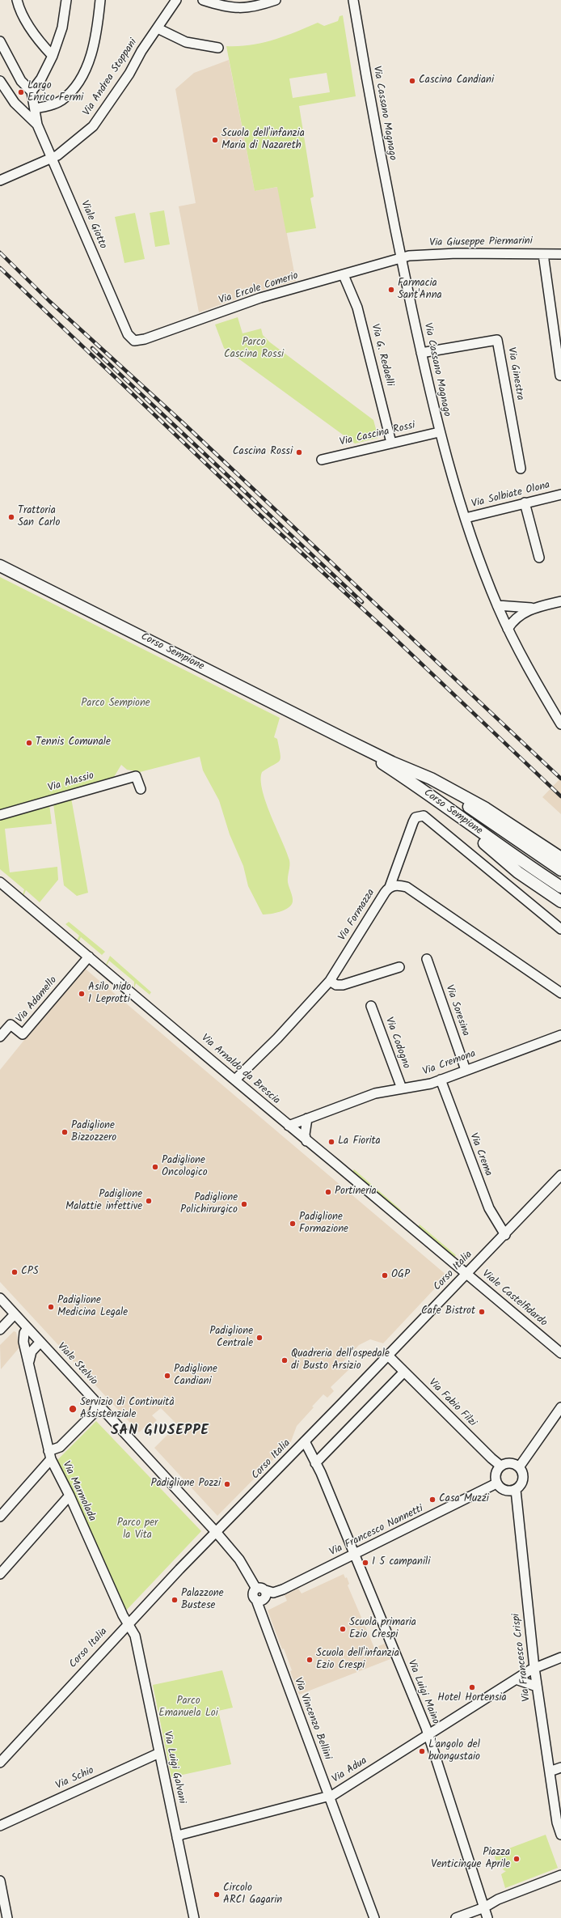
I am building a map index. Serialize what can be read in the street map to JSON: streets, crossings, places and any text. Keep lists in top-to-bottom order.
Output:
{
  "streets": {
    "main road": ["Corso Sempione"],
    "street": [
      "Via Andrea Stoppani",
      "Via Cassano Magnago",
      "Viale Giotto",
      "Via Giuseppe Piermarini",
      "Via Ercole Comerio",
      "Via G. Redaelli",
      "Via Ginestra",
      "Via Cascina Rossi",
      "Via Solbiate Olona",
      "Via Alassio",
      "Via Formazza",
      "Via Adamello",
      "Via Soresina",
      "Via Codogno",
      "Via Cremona",
      "Via Arnaldo da Brescia",
      "Via Crema",
      "Corso Italia",
      "Viale Castelfidardo",
      "Viale Stelvio",
      "Via Fabio Filzi",
      "Via Marmolada",
      "Via Francesco Nannetti",
      "Via Francesco Crispi",
      "Via Luigi Maino",
      "Via Vincenzo Bellini",
      "Via Luigi Galvani",
      "Via Adua",
      "Via Schio"
    ]
  },
  "crossings": [
    ["Via Andrea Stoppani", "Viale Giotto"],
    ["Via Cassano Magnago", "Via Giuseppe Piermarini"],
    ["Via Cassano Magnago", "Via Ercole Comerio"],
    ["Via Cassano Magnago", "Via Ginestra"],
    ["Via Cassano Magnago", "Via Cascina Rossi"],
    ["Via Cassano Magnago", "Via Solbiate Olona"],
    ["Viale Giotto", "Via Ercole Comerio"],
    ["Via Giuseppe Piermarini", "Via Ercole Comerio"],
    ["Via Ercole Comerio", "Via G. Redaelli"],
    ["Via G. Redaelli", "Via Cascina Rossi"],
    ["Via Formazza", "Via Arnaldo da Brescia"],
    ["Via Adamello", "Via Arnaldo da Brescia"],
    ["Via Soresina", "Via Cremona"],
    ["Via Codogno", "Via Cremona"],
    ["Via Cremona", "Via Arnaldo da Brescia"],
    ["Via Cremona", "Via Crema"],
    ["Via Arnaldo da Brescia", "Corso Italia"],
    ["Via Arnaldo da Brescia", "Viale Castelfidardo"],
    ["Via Crema", "Corso Italia"],
    ["Corso Italia", "Viale Castelfidardo"],
    ["Corso Italia", "Viale Stelvio"],
    ["Corso Italia", "Via Fabio Filzi"],
    ["Corso Italia", "Via Marmolada"],
    ["Corso Italia", "Via Luigi Maino"],
    ["Corso Italia", "Via Luigi Galvani"],
    ["Viale Stelvio", "Via Marmolada"],
    ["Viale Stelvio", "Via Francesco Nannetti"],
    ["Viale Stelvio", "Via Vincenzo Bellini"],
    ["Via Fabio Filzi", "Via Francesco Nannetti"],
    ["Via Fabio Filzi", "Via Francesco Crispi"],
    ["Via Marmolada", "Via Luigi Galvani"],
    ["Via Francesco Nannetti", "Via Francesco Crispi"],
    ["Via Francesco Nannetti", "Via Luigi Maino"],
    ["Via Francesco Nannetti", "Via Vincenzo Bellini"],
    ["Via Francesco Crispi", "Via Adua"],
    ["Via Luigi Maino", "Via Adua"],
    ["Via Vincenzo Bellini", "Via Adua"],
    ["Via Luigi Galvani", "Via Adua"],
    ["Via Luigi Galvani", "Via Schio"]
  ],
  "districts": ["SAN GIUSEPPE"],
  "parks": [
    "Parco Cascina Rossi",
    "Parco Sempione",
    "Parco per la Vita",
    "Parco Emanuela Loi"
  ],
  "places": [
    "Cascina Candiani",
    "Largo Enrico Fermi",
    "Scuola dell'infanzia Maria di Nazareth",
    "Farmacia Sant'Anna",
    "Cascina Rossi",
    "Trattoria San Carlo",
    "Tennis Comunale",
    "Asilo nido I Leprotti",
    "Padiglione Bizzozzero",
    "La Fiorita",
    "Padiglione Oncologico",
    "Portineria",
    "Padiglione Malattie infettive",
    "Padiglione Polichirurgico",
    "Padiglione Formazione",
    "CPS",
    "OGP",
    "Padiglione Medicina Legale",
    "Cafe Bistrot",
    "Padiglione Centrale",
    "Quadreria dell'ospedale di Busto Arsizio",
    "Padiglione Candiani",
    "Servizio di Continuità Assistenziale",
    "Padiglione Pozzi",
    "Casa Muzzi",
    "I 5 campanili",
    "Palazzone Bustese",
    "Scuola primaria Ezio Crespi",
    "Scuola dell'infanzia Ezio Crespi",
    "Hotel Hortensia",
    "L'angolo del buongustaio",
    "Piazza Venticinque Aprile",
    "Circolo ARCI Gagarin"
  ]
}
